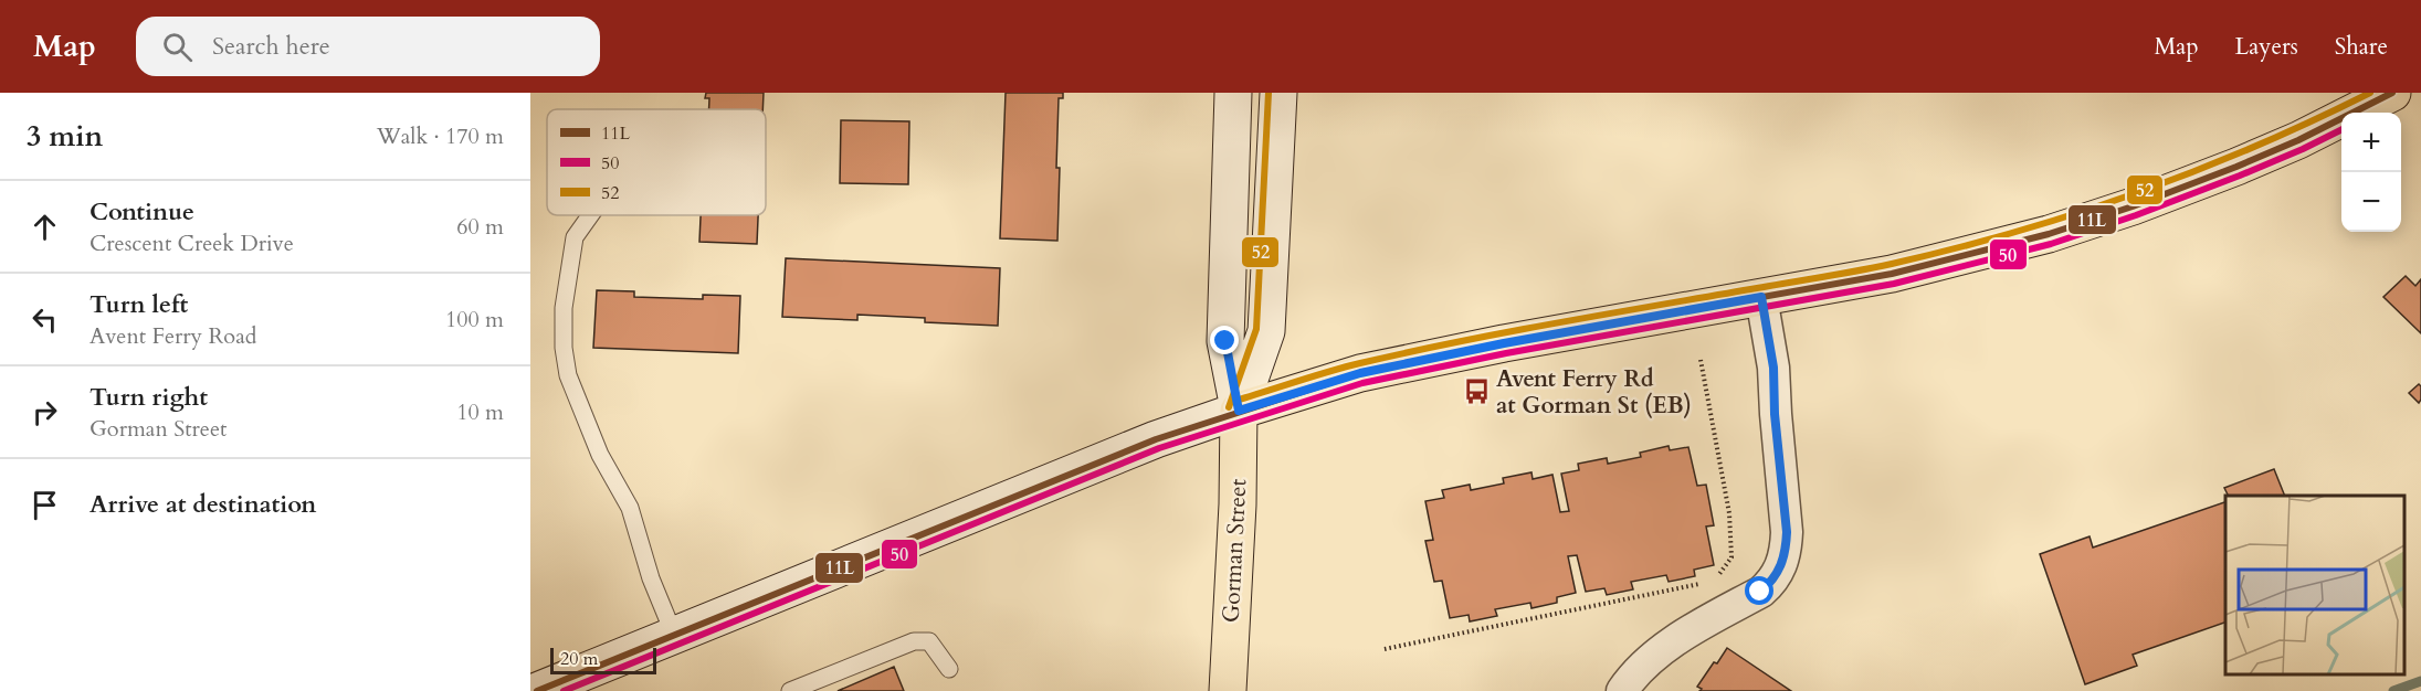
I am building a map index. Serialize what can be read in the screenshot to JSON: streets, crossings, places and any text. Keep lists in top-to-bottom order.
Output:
{
  "streets": {
    "main road": ["Gorman Street"]
  },
  "places": {
    "bus stop": ["Avent Ferry Rd at Gorman St (EB)"]
  },
  "lines": ["transit line 11L", "transit line 52", "transit line 50"],
  "legend": ["11L", "50", "52"],
  "scale_bar": "20 m",
  "page": {
    "header": "Map",
    "search": "Search here",
    "nav": ["Map", "Layers", "Share"],
    "heading": ["3 min", "Walk · 170 m"],
    "map_buttons": ["+", "−"],
    "list": [
      ["Continue", "Crescent Creek Drive", "60 m"],
      ["Turn left", "Avent Ferry Road", "100 m"],
      ["Turn right", "Gorman Street", "10 m"],
      "Arrive at destination"
    ],
    "scale": "20 m"
  }
}
